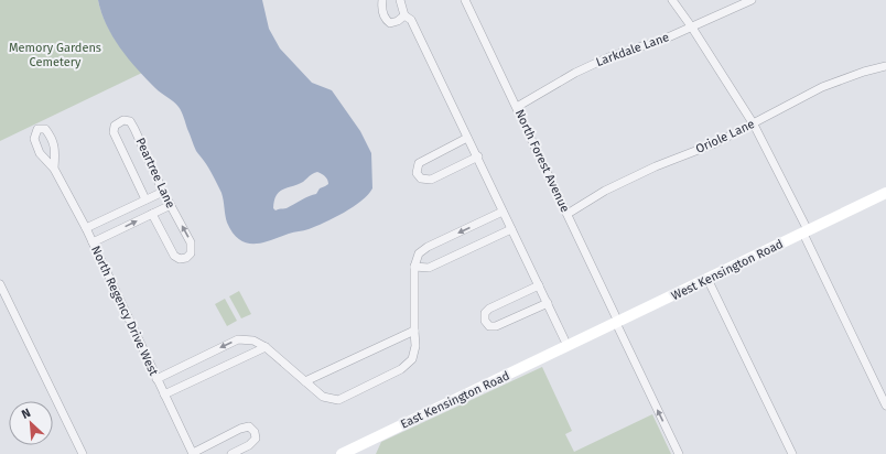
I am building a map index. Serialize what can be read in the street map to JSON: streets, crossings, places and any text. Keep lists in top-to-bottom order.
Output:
{
  "streets": {
    "main road": ["West Kensington Road", "East Kensington Road"],
    "street": [
      "Larkdale Lane",
      "Oriole Lane",
      "North Forest Avenue",
      "Peartree Lane",
      "North Regency Drive West"
    ]
  },
  "crossings": [
    ["Larkdale Lane", "North Forest Avenue"],
    ["Oriole Lane", "North Forest Avenue"],
    ["North Forest Avenue", "West Kensington Road"],
    ["West Kensington Road", "East Kensington Road"]
  ],
  "parks": ["Memory Gardens Cemetery"],
  "north": "top left"
}
